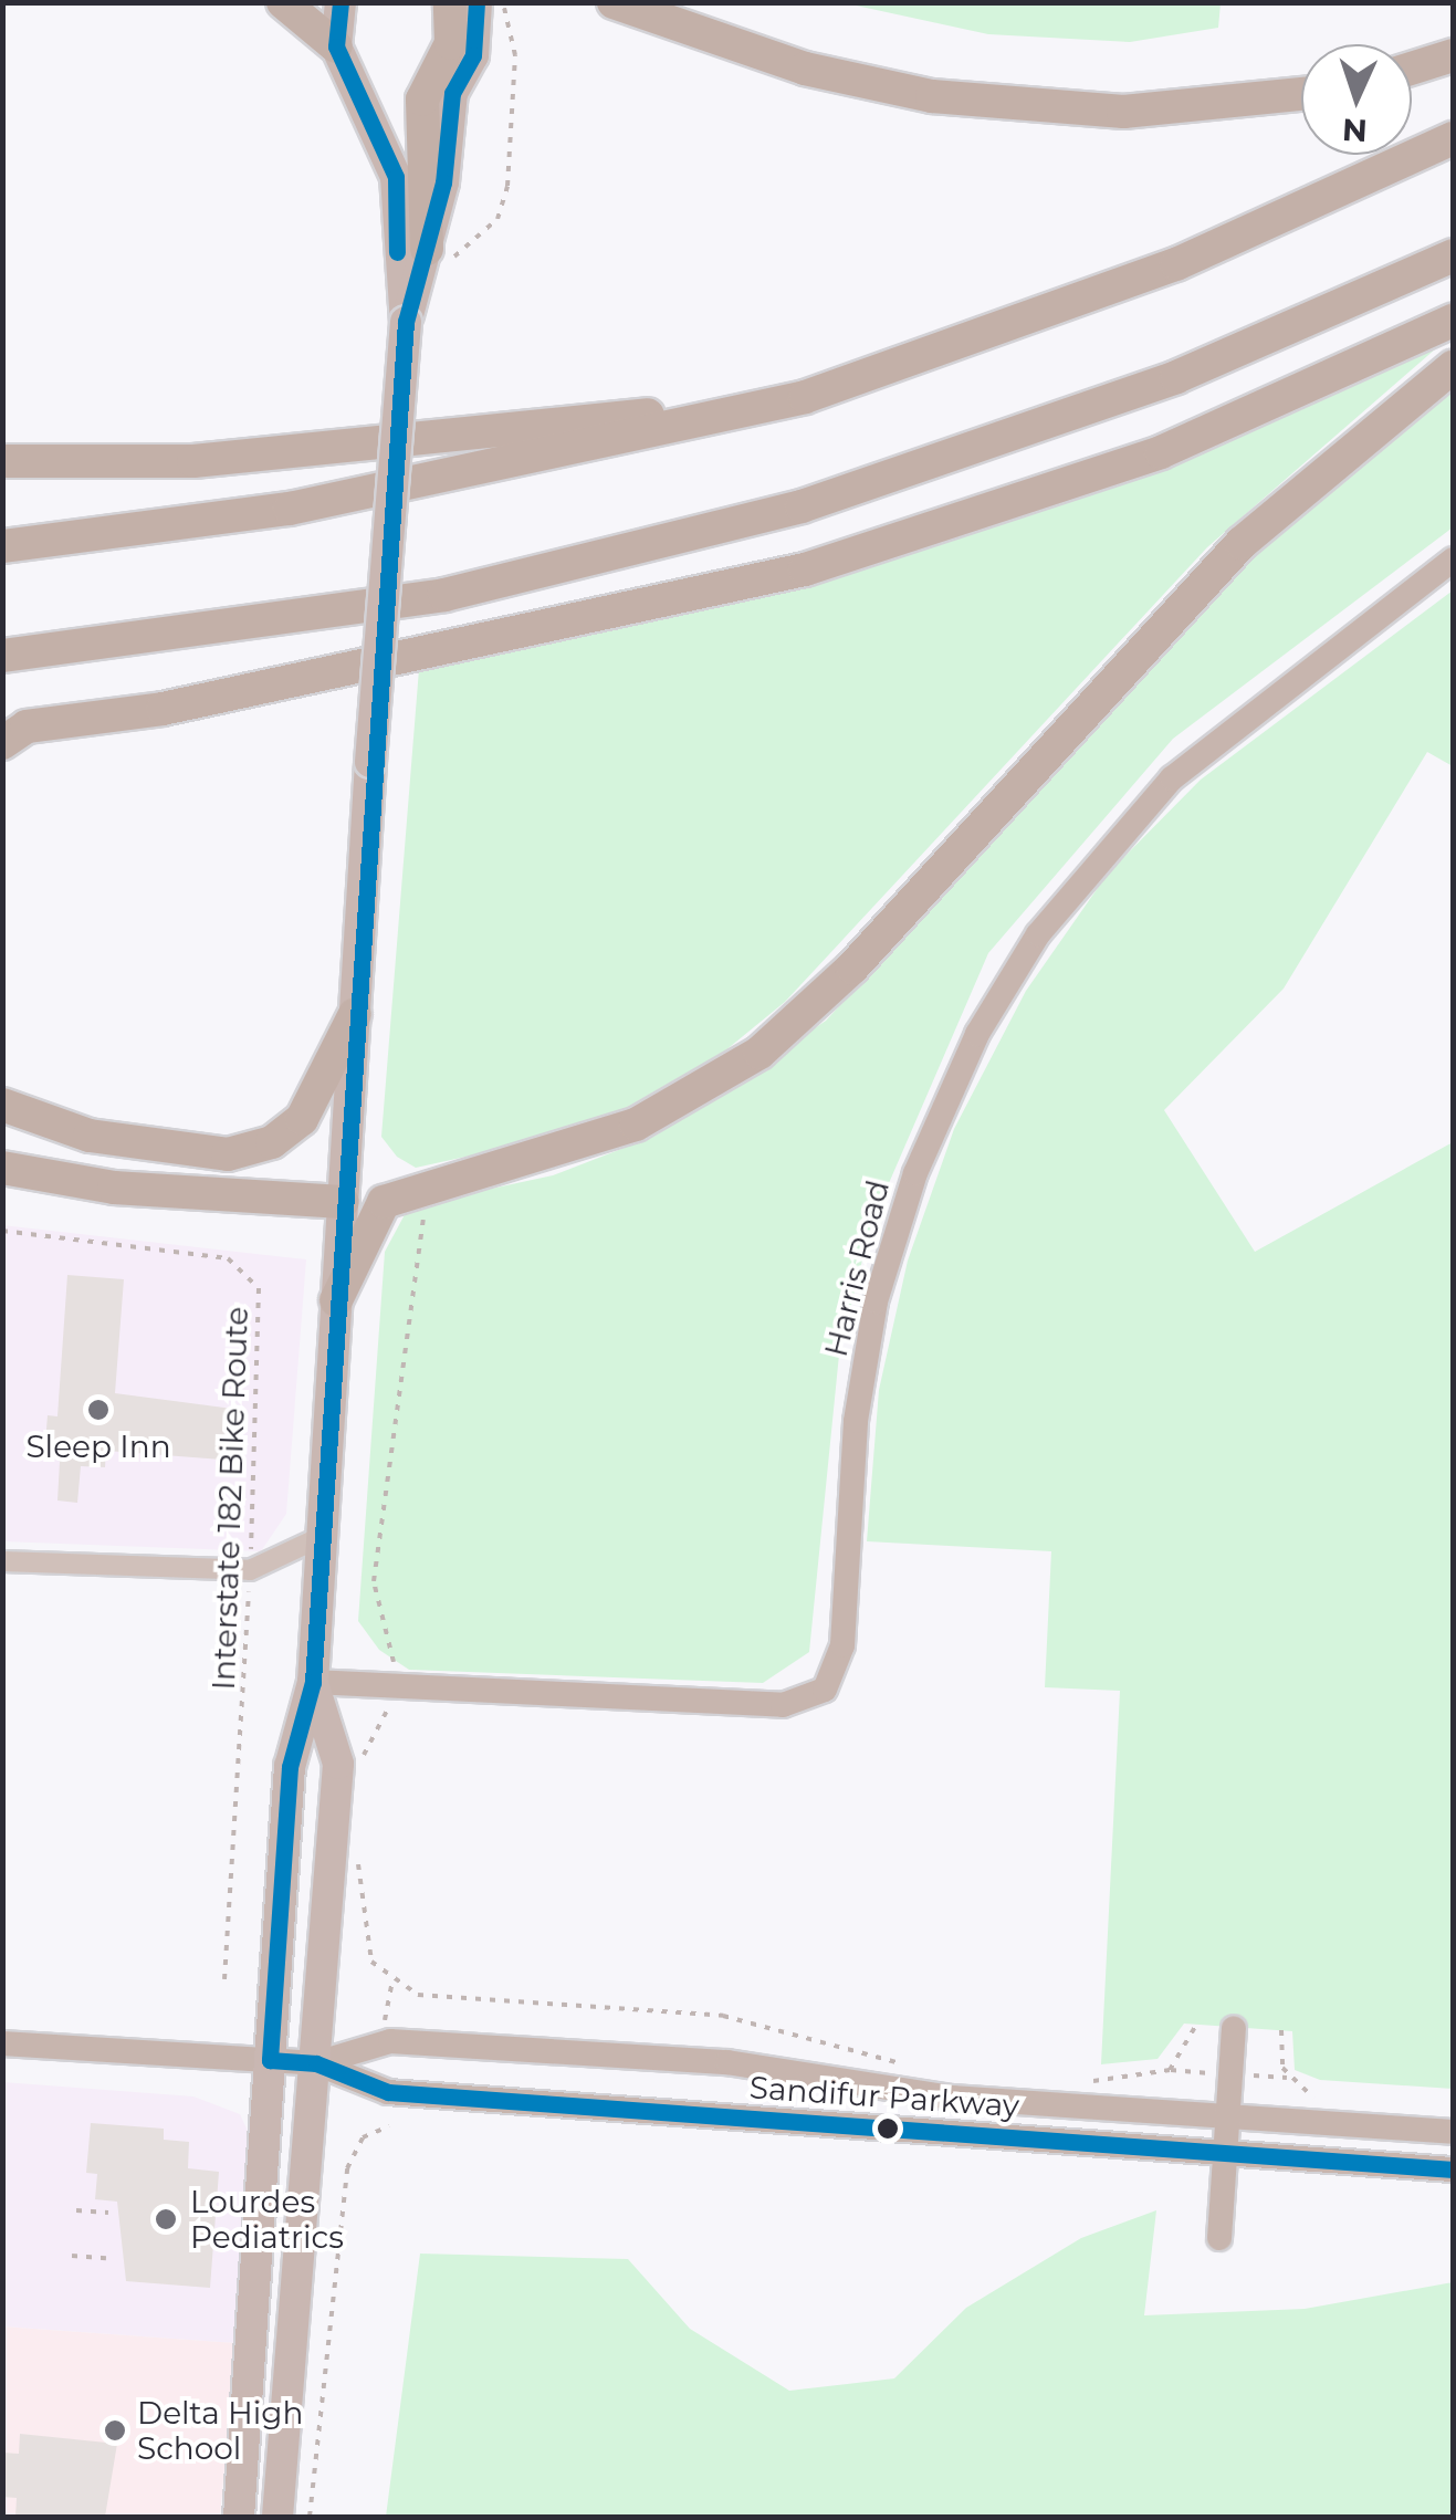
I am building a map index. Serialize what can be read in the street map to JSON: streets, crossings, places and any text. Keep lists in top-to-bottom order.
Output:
{
  "streets": {
    "main road": ["Harris Road", "Sandifur Parkway"],
    "path": ["Interstate 182 Bike Route"]
  },
  "places": ["Sleep Inn", "Lourdes Pediatrics", "Delta High School"],
  "north": "bottom"
}
